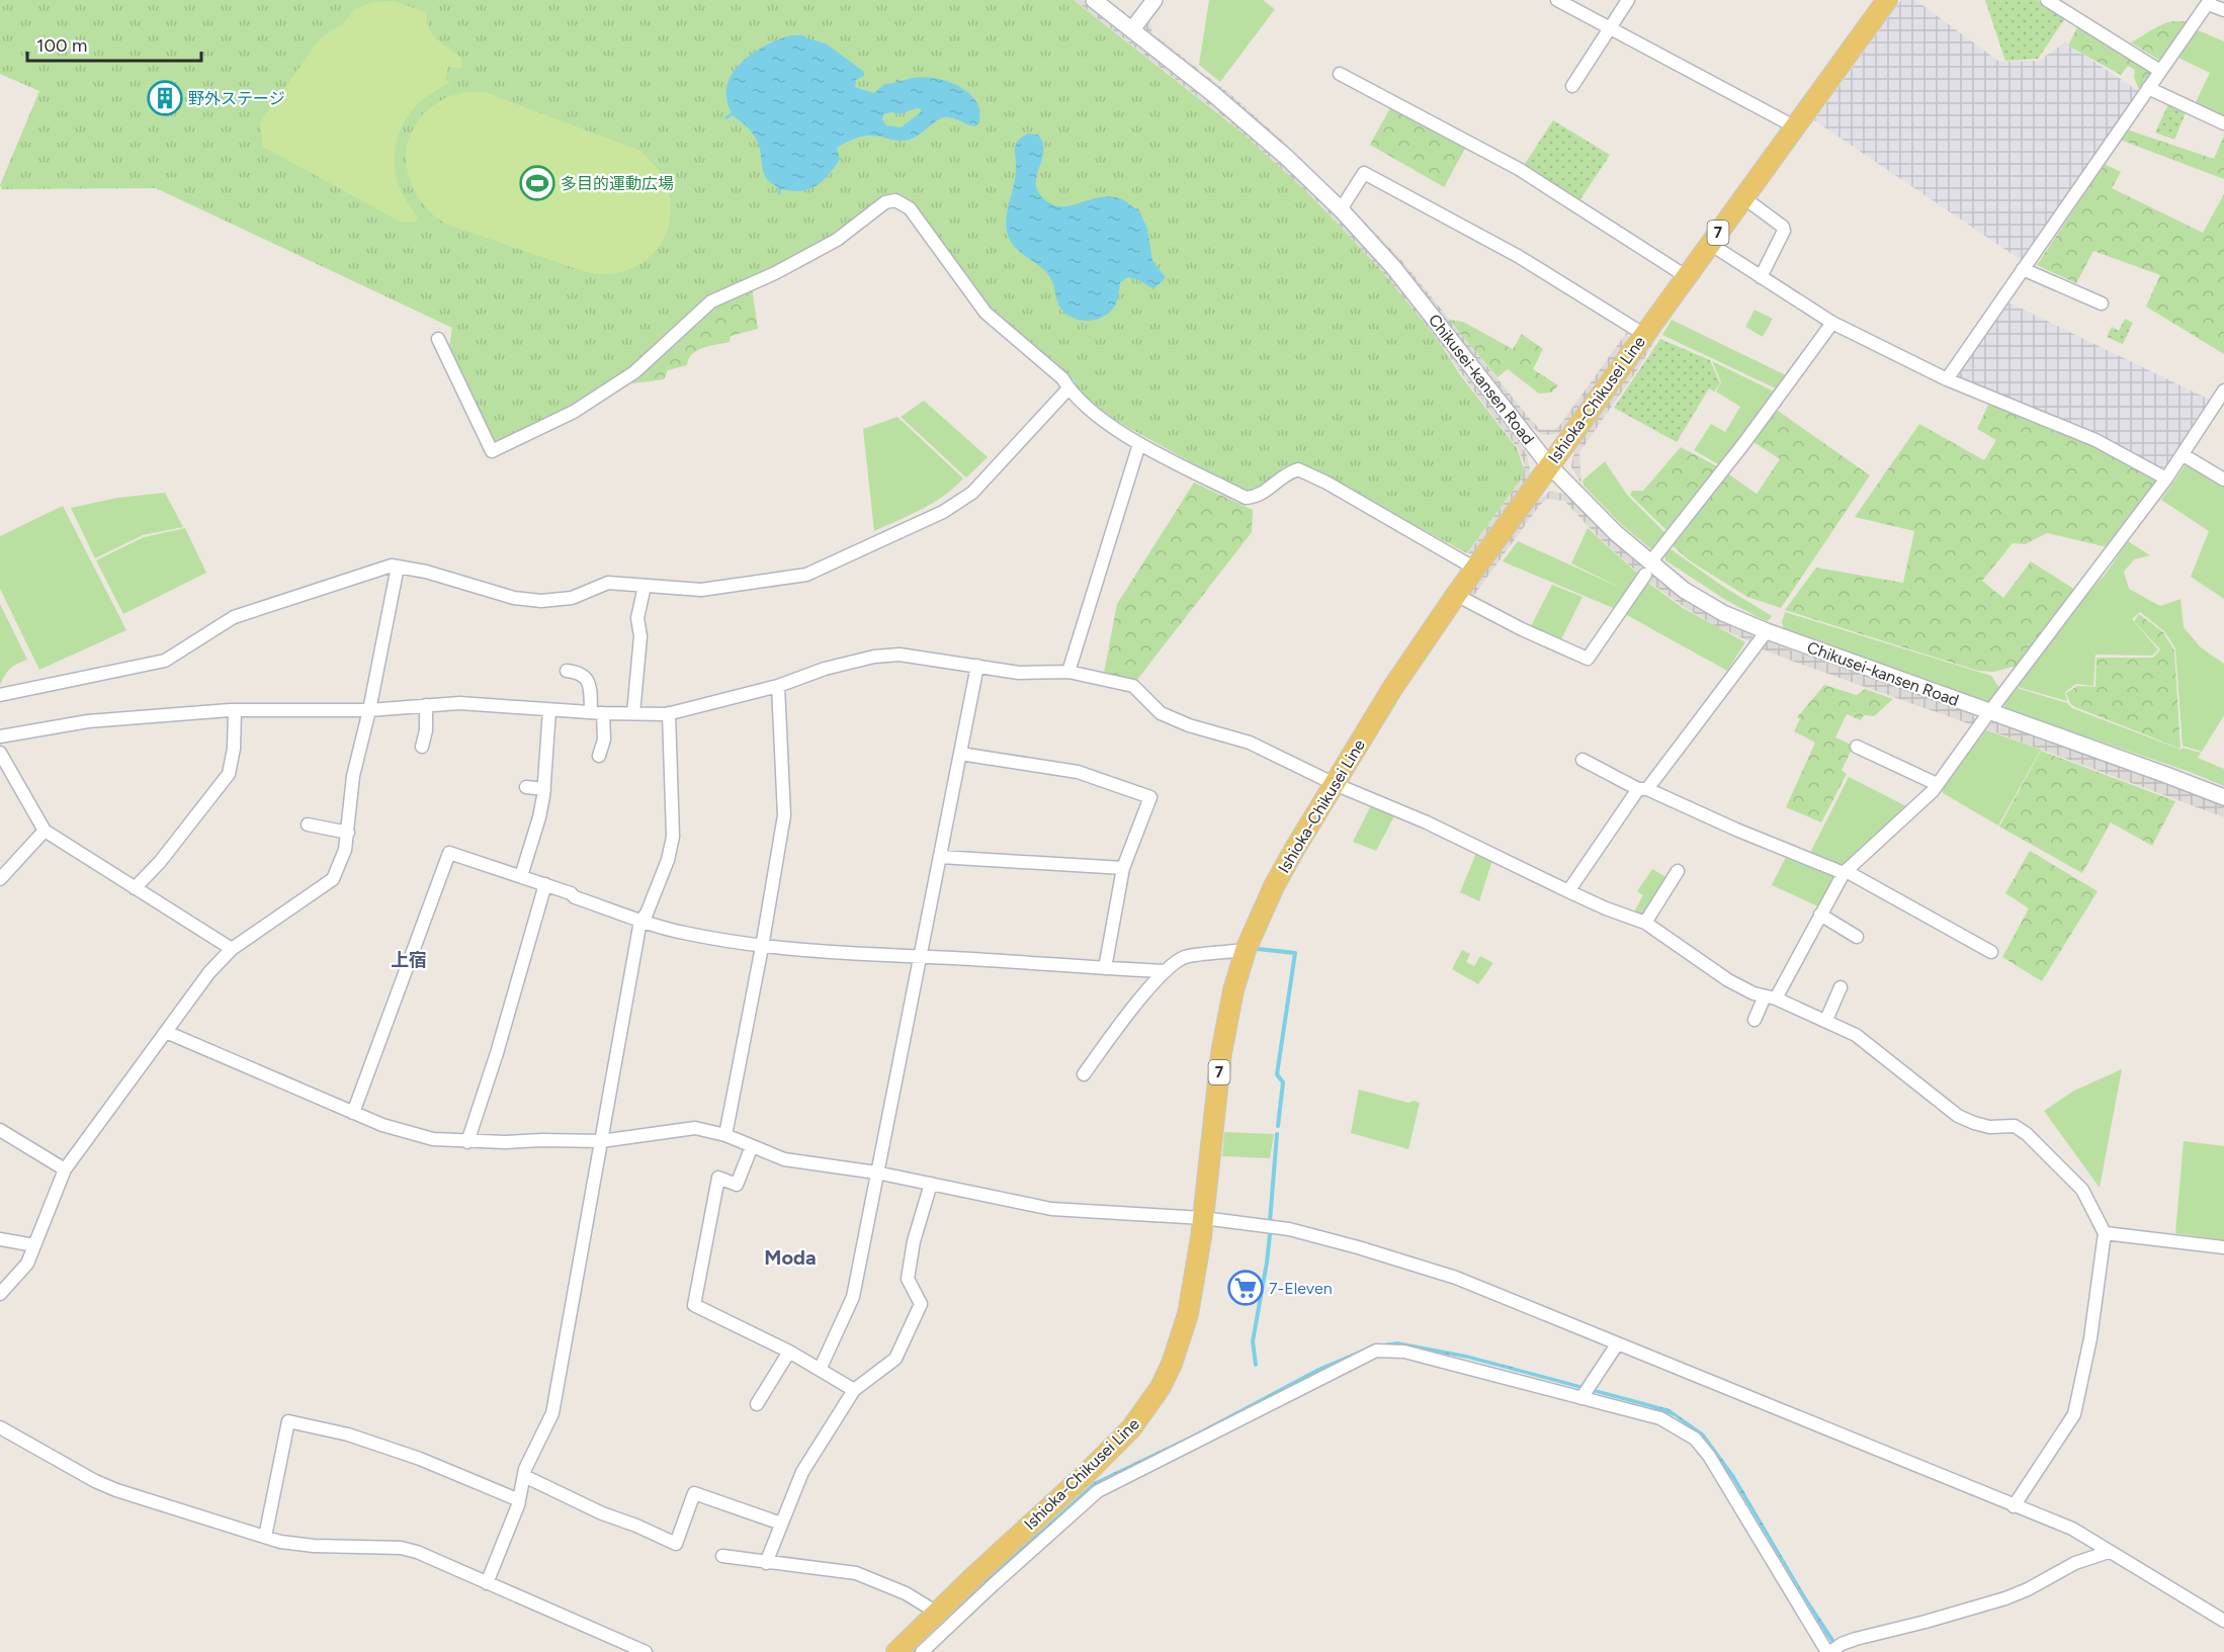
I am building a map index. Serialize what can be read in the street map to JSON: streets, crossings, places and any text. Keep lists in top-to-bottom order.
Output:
{
  "streets": {
    "main road": ["7", "Ishioka-Chikusei Line"],
    "street": ["Chikusei-kansen Road"]
  },
  "crossings": [
    ["Chikusei-kansen Road", "Ishioka-Chikusei Line"]
  ],
  "districts": ["上宿", "Moda"],
  "places": {
    "building": ["野外ステージ"],
    "sports": ["多目的運動広場"],
    "supermarket": ["7-Eleven"]
  },
  "scale_bar": "100 m"
}
